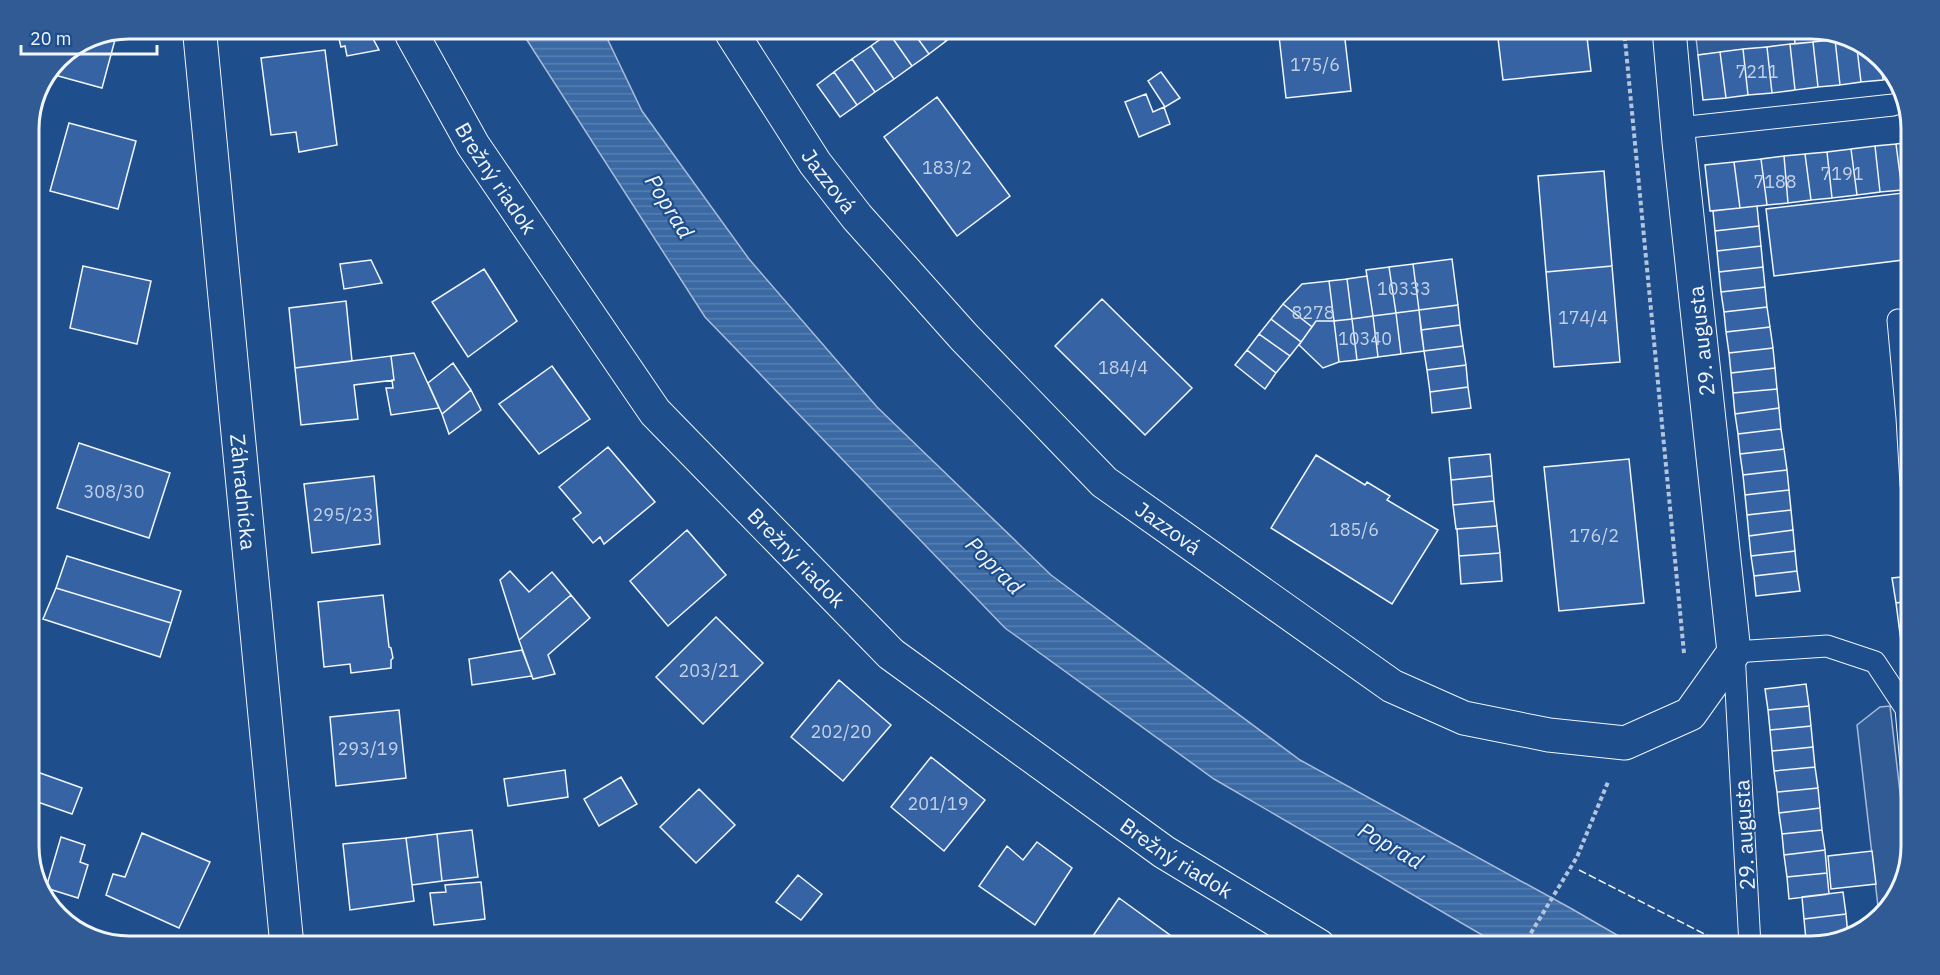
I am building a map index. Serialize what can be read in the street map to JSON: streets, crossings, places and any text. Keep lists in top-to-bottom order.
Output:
{
  "streets": {
    "street": [
      "Brežný riadok",
      "Jazzová",
      "29. augusta",
      "Záhradnícka"
    ]
  },
  "water": ["Poprad"],
  "house_numbers": [
    "175/6",
    "7211",
    "183/2",
    "7191",
    "7188",
    "10333",
    "8278",
    "174/4",
    "10340",
    "184/4",
    "308/30",
    "295/23",
    "185/6",
    "176/2",
    "203/21",
    "202/20",
    "293/19",
    "201/19"
  ],
  "scale_bar": "20 m"
}
